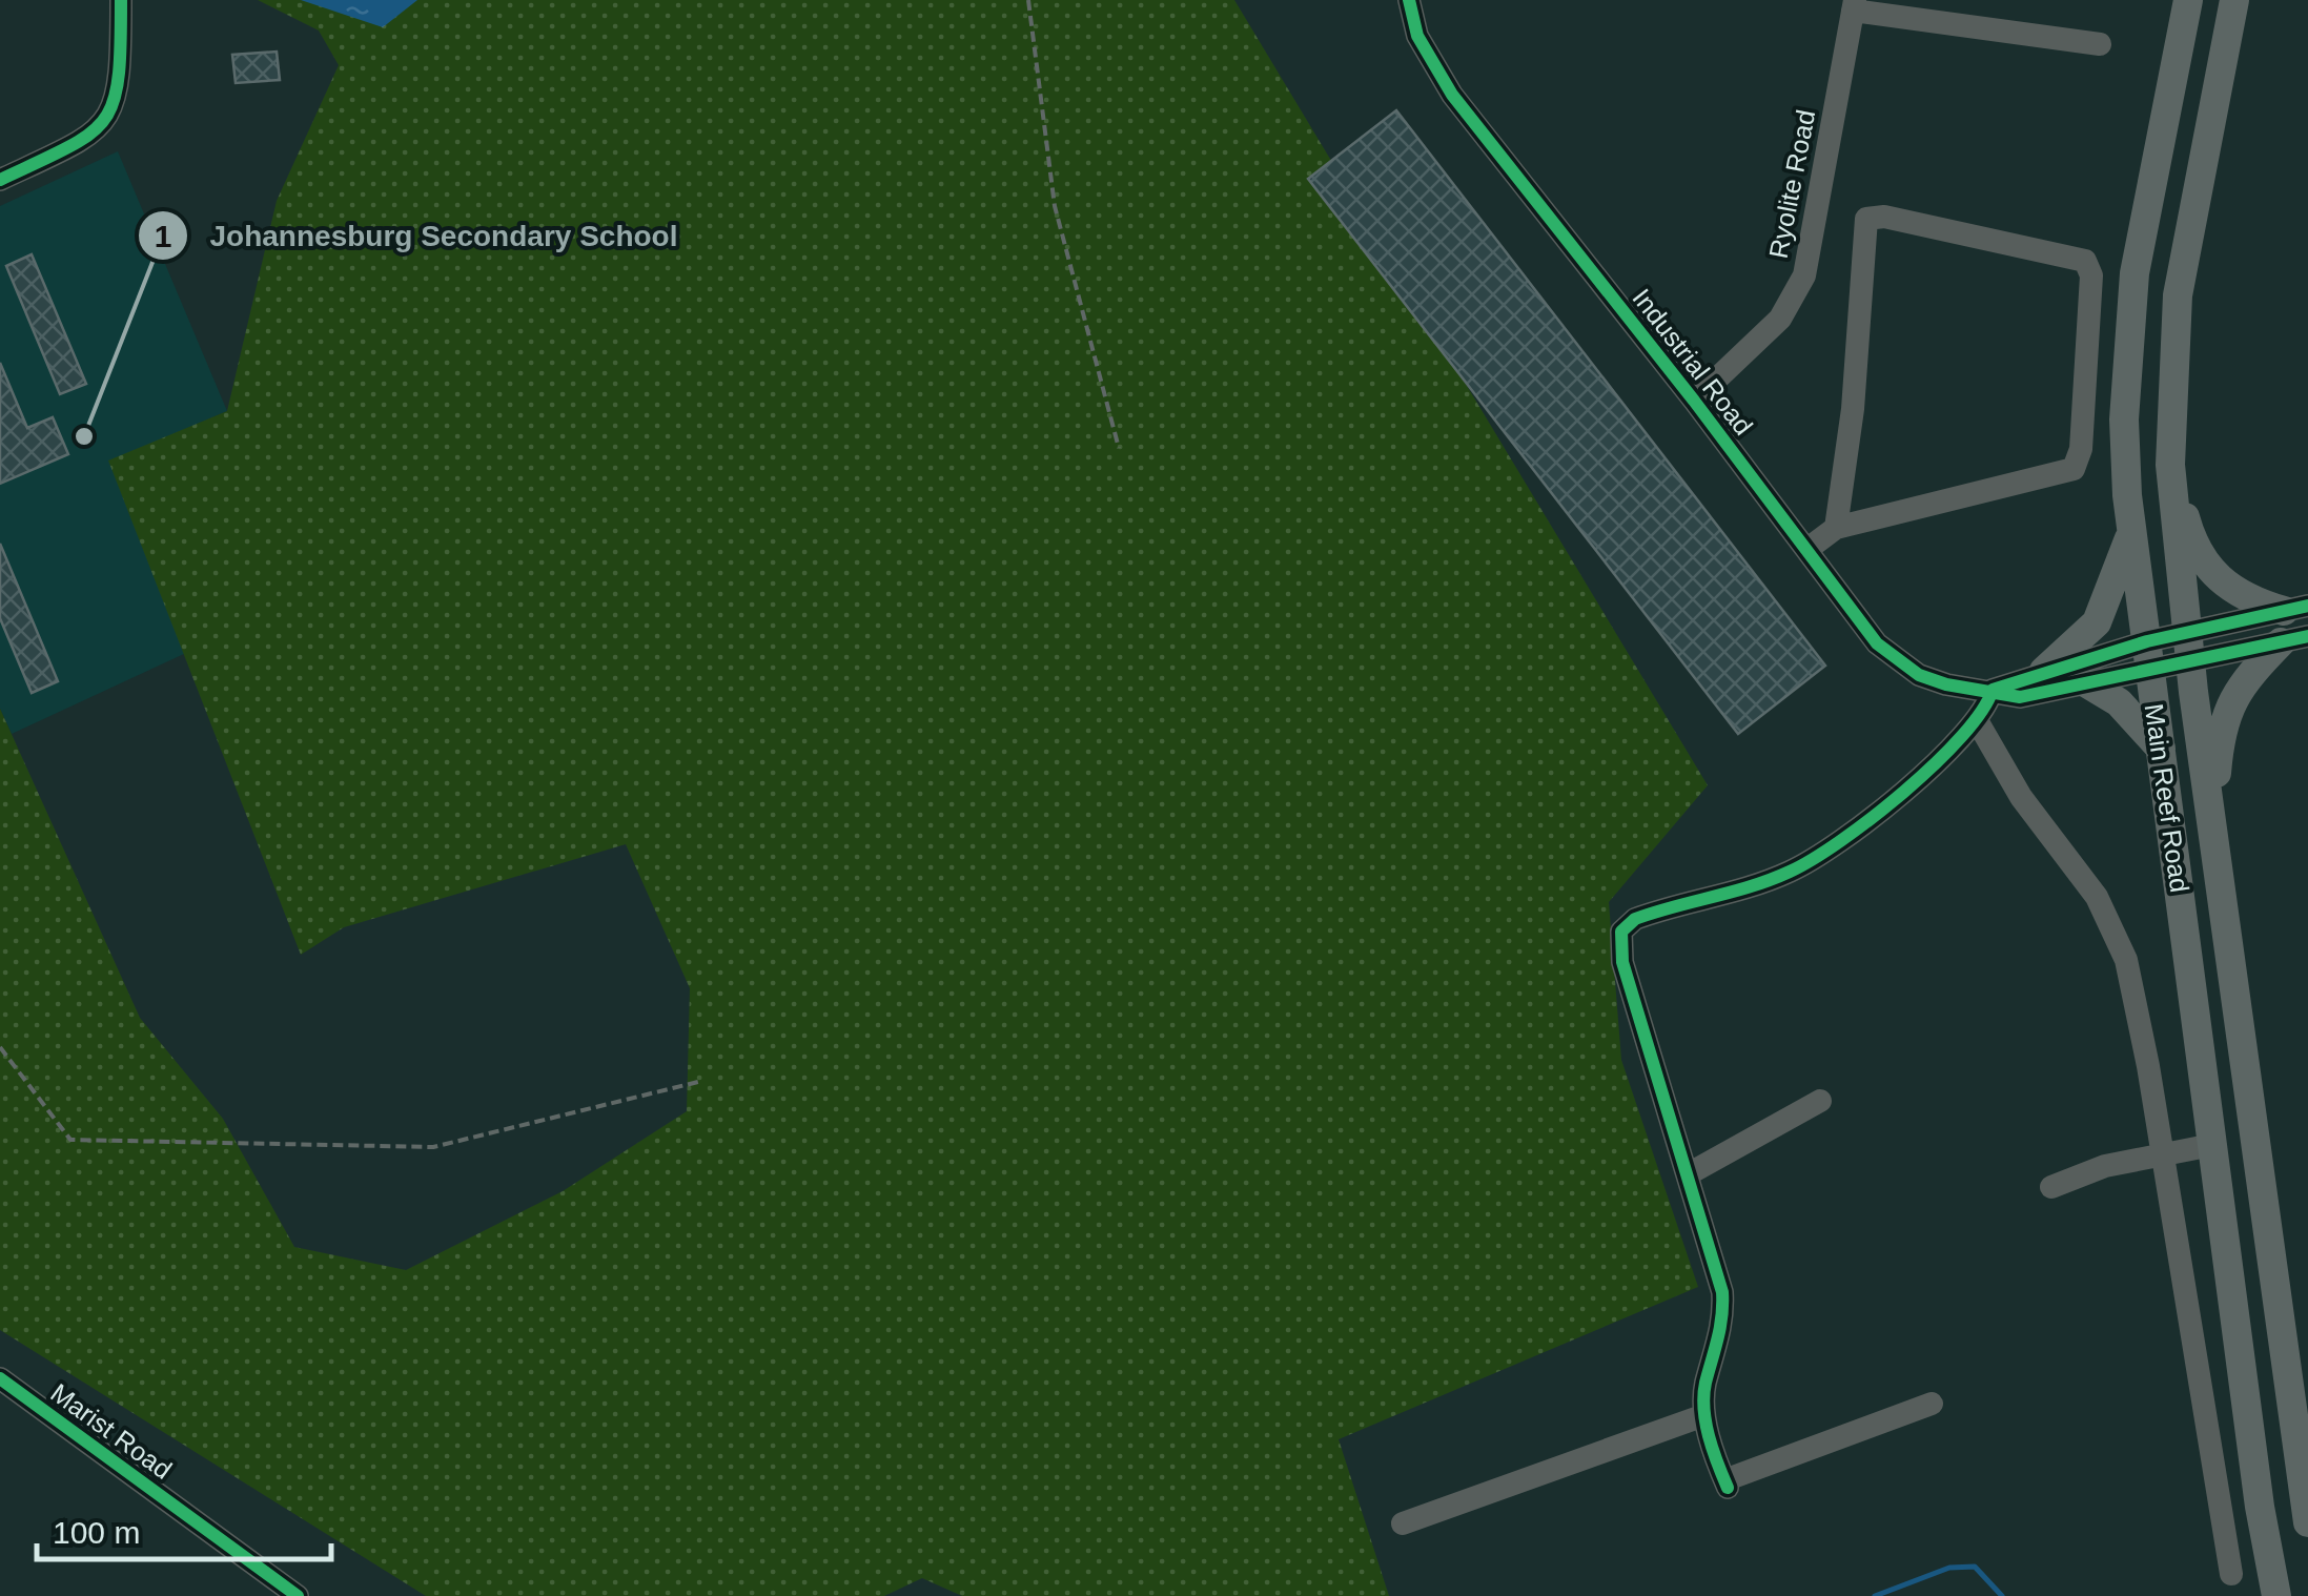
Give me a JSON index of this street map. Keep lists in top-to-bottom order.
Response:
{
  "streets": {
    "main road": ["Main Reef Road"],
    "street": ["Ryolite Road", "Industrial Road", "Marist Road"]
  },
  "crossings": [
    ["Ryolite Road", "Industrial Road"],
    ["Industrial Road", "Main Reef Road"]
  ],
  "places": ["Johannesburg Secondary School"],
  "scale_bar": "100 m"
}
